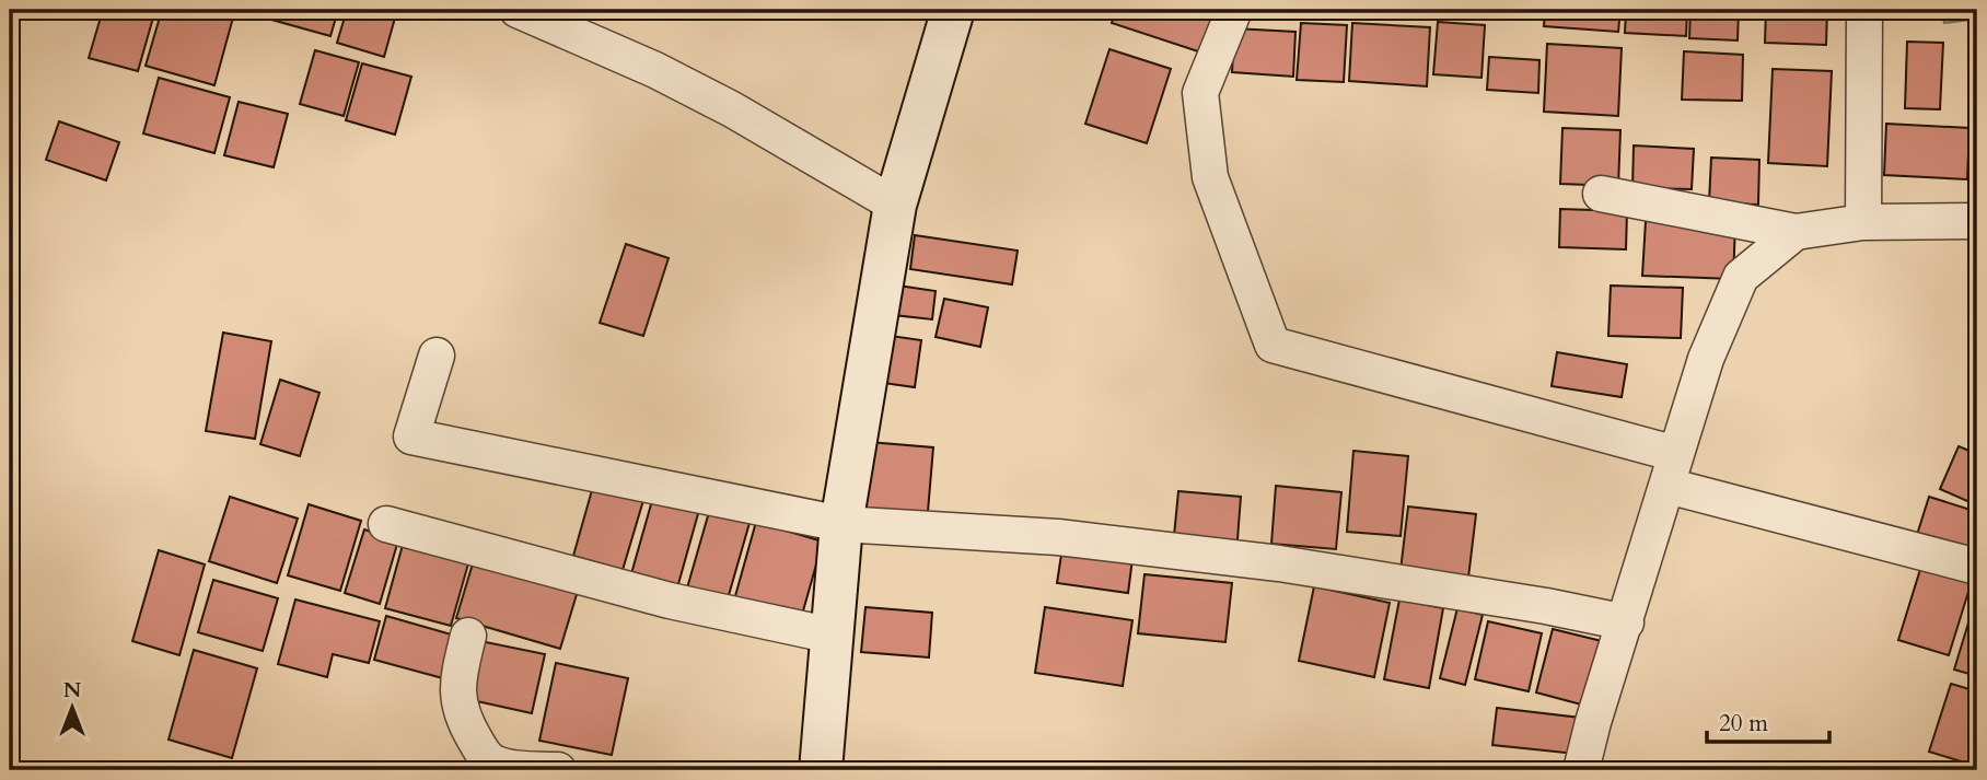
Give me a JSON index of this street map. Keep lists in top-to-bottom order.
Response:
{
  "scale_bar": "20 m",
  "north": "top"
}
